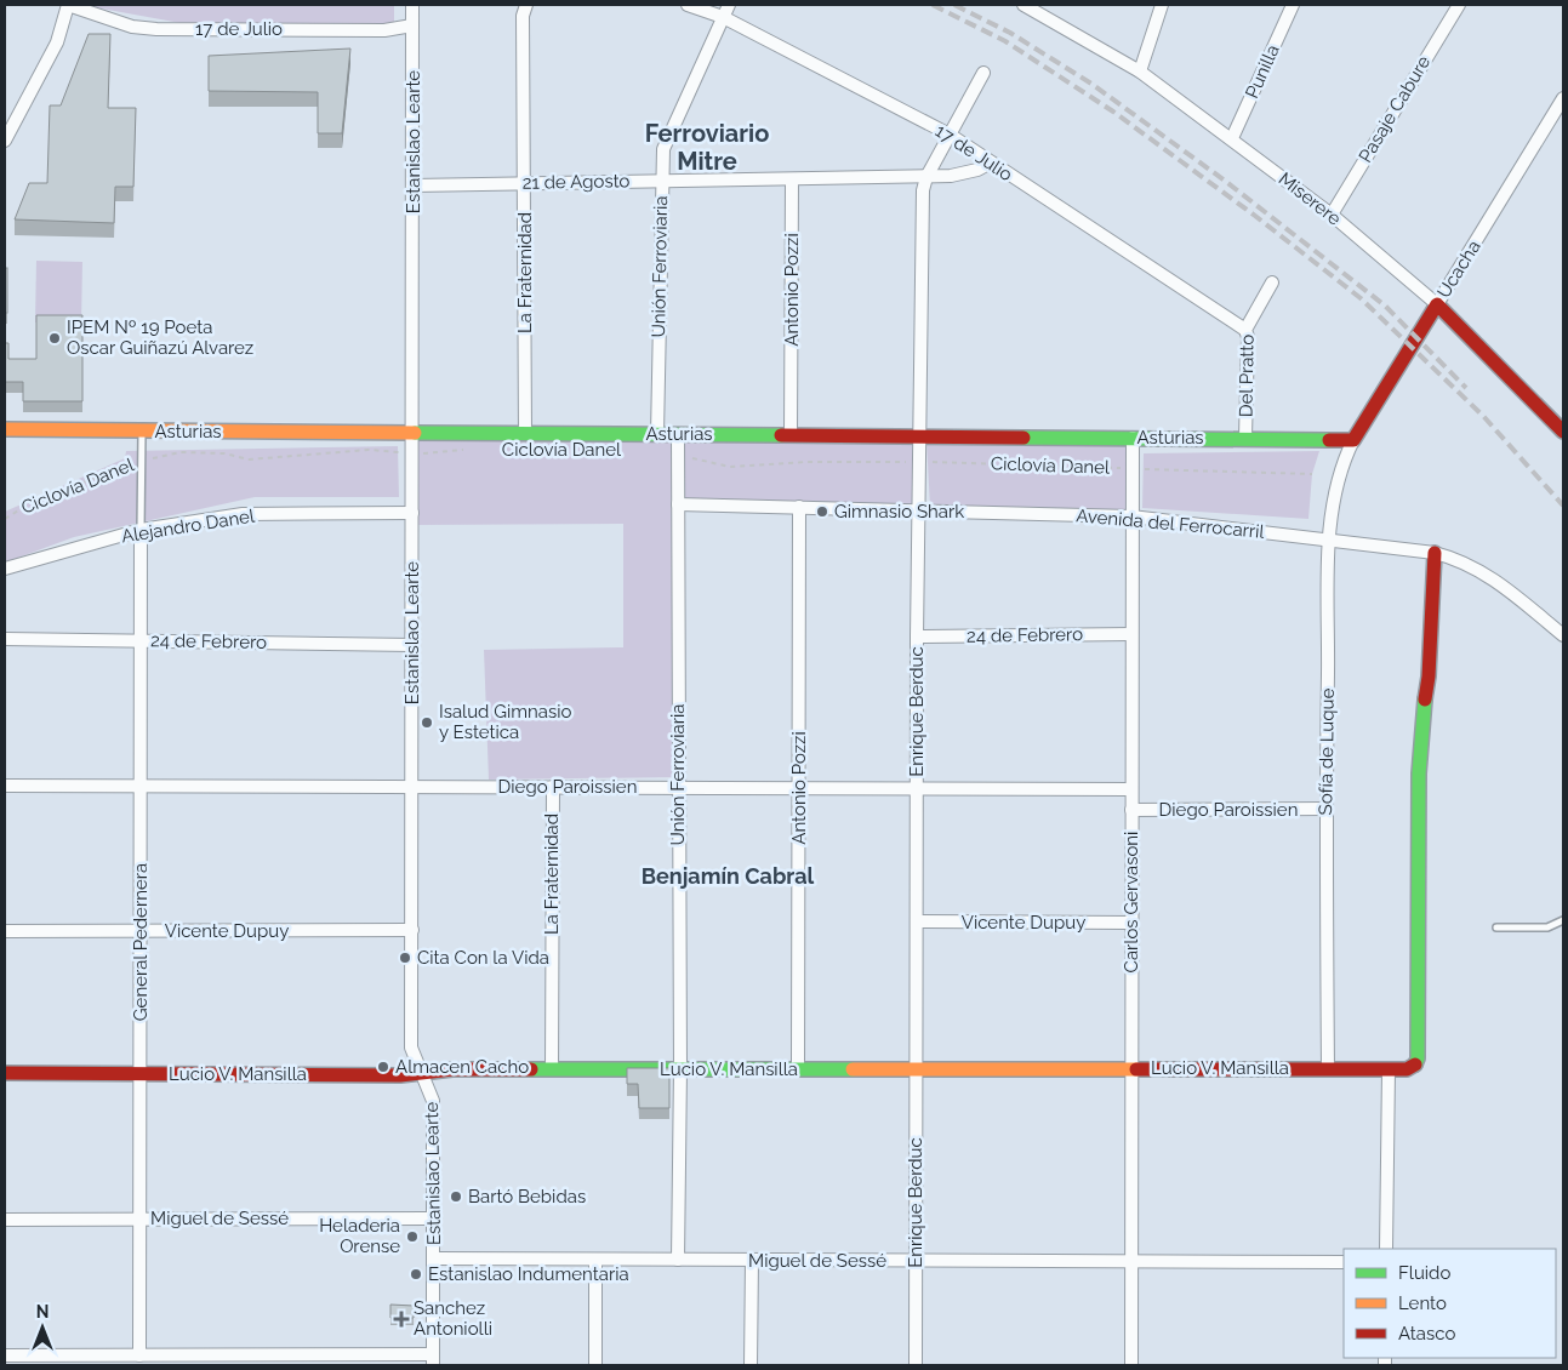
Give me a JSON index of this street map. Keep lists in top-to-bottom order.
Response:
{
  "streets": {
    "street": [
      "17 de Julio",
      "Punilla",
      "Pasaje Cabure",
      "Estanislao Learte",
      "21 de Agosto",
      "Miserere",
      "Unión Ferroviaria",
      "Ucacha",
      "La Fraternidad",
      "Antonio Pozzi",
      "Del Pratto",
      "Asturias",
      "Avenida del Ferrocarril",
      "Alejandro Danel",
      "24 de Febrero",
      "Enrique Berduc",
      "Sofía de Luque",
      "Diego Paroissien",
      "Carlos Gervasoni",
      "Vicente Dupuy",
      "General Pedernera",
      "Lucio V. Mansilla",
      "Miguel de Sessé"
    ],
    "path": ["Ciclovía Danel"]
  },
  "crossings": [
    ["17 de Julio", "Estanislao Learte"],
    ["17 de Julio", "21 de Agosto"],
    ["17 de Julio", "Unión Ferroviaria"],
    ["17 de Julio", "Del Pratto"],
    ["17 de Julio", "Enrique Berduc"],
    ["Punilla", "Miserere"],
    ["Pasaje Cabure", "Miserere"],
    ["Estanislao Learte", "21 de Agosto"],
    ["Estanislao Learte", "Asturias"],
    ["Estanislao Learte", "Ciclovía Danel"],
    ["Estanislao Learte", "Alejandro Danel"],
    ["Estanislao Learte", "24 de Febrero"],
    ["Estanislao Learte", "Diego Paroissien"],
    ["Estanislao Learte", "Vicente Dupuy"],
    ["Estanislao Learte", "Lucio V. Mansilla"],
    ["Estanislao Learte", "Miguel de Sessé"],
    ["21 de Agosto", "Unión Ferroviaria"],
    ["21 de Agosto", "La Fraternidad"],
    ["21 de Agosto", "Antonio Pozzi"],
    ["21 de Agosto", "Enrique Berduc"],
    ["Miserere", "Ucacha"],
    ["Unión Ferroviaria", "Asturias"],
    ["Unión Ferroviaria", "Ciclovía Danel"],
    ["Unión Ferroviaria", "Avenida del Ferrocarril"],
    ["Unión Ferroviaria", "Diego Paroissien"],
    ["Unión Ferroviaria", "Lucio V. Mansilla"],
    ["Unión Ferroviaria", "Miguel de Sessé"],
    ["Ucacha", "Asturias"],
    ["Ucacha", "Sofía de Luque"],
    ["La Fraternidad", "Asturias"],
    ["La Fraternidad", "Diego Paroissien"],
    ["La Fraternidad", "Lucio V. Mansilla"],
    ["Antonio Pozzi", "Asturias"],
    ["Antonio Pozzi", "Avenida del Ferrocarril"],
    ["Antonio Pozzi", "Diego Paroissien"],
    ["Antonio Pozzi", "Lucio V. Mansilla"],
    ["Del Pratto", "Asturias"],
    ["Asturias", "Enrique Berduc"],
    ["Asturias", "Sofía de Luque"],
    ["Asturias", "Carlos Gervasoni"],
    ["Ciclovía Danel", "Enrique Berduc"],
    ["Ciclovía Danel", "Carlos Gervasoni"],
    ["Avenida del Ferrocarril", "Enrique Berduc"],
    ["Avenida del Ferrocarril", "Sofía de Luque"],
    ["Avenida del Ferrocarril", "Carlos Gervasoni"],
    ["Avenida del Ferrocarril", "Lucio V. Mansilla"],
    ["Alejandro Danel", "General Pedernera"],
    ["24 de Febrero", "Enrique Berduc"],
    ["24 de Febrero", "Carlos Gervasoni"],
    ["24 de Febrero", "General Pedernera"],
    ["Enrique Berduc", "Diego Paroissien"],
    ["Enrique Berduc", "Vicente Dupuy"],
    ["Enrique Berduc", "Lucio V. Mansilla"],
    ["Enrique Berduc", "Miguel de Sessé"],
    ["Sofía de Luque", "Diego Paroissien"],
    ["Sofía de Luque", "Lucio V. Mansilla"],
    ["Diego Paroissien", "Carlos Gervasoni"],
    ["Diego Paroissien", "General Pedernera"],
    ["Carlos Gervasoni", "Vicente Dupuy"],
    ["Carlos Gervasoni", "Lucio V. Mansilla"],
    ["Carlos Gervasoni", "Miguel de Sessé"],
    ["Vicente Dupuy", "General Pedernera"],
    ["General Pedernera", "Lucio V. Mansilla"],
    ["General Pedernera", "Miguel de Sessé"]
  ],
  "districts": ["Ferroviario Mitre", "Benjamín Cabral"],
  "places": {
    "other": [
      "IPEM Nº 19 Poeta Oscar Guiñazú Alvarez",
      "Gimnasio Shark",
      "Isalud Gimnasio y Estetica",
      "Cita Con la Vida",
      "Almacen Cacho",
      "Bartó Bebidas",
      "Heladeria Orense",
      "Estanislao Indumentaria"
    ],
    "health": ["Sanchez Antoniolli"]
  },
  "legend": ["Fluido", "Lento", "Atasco"],
  "north": "top"
}
